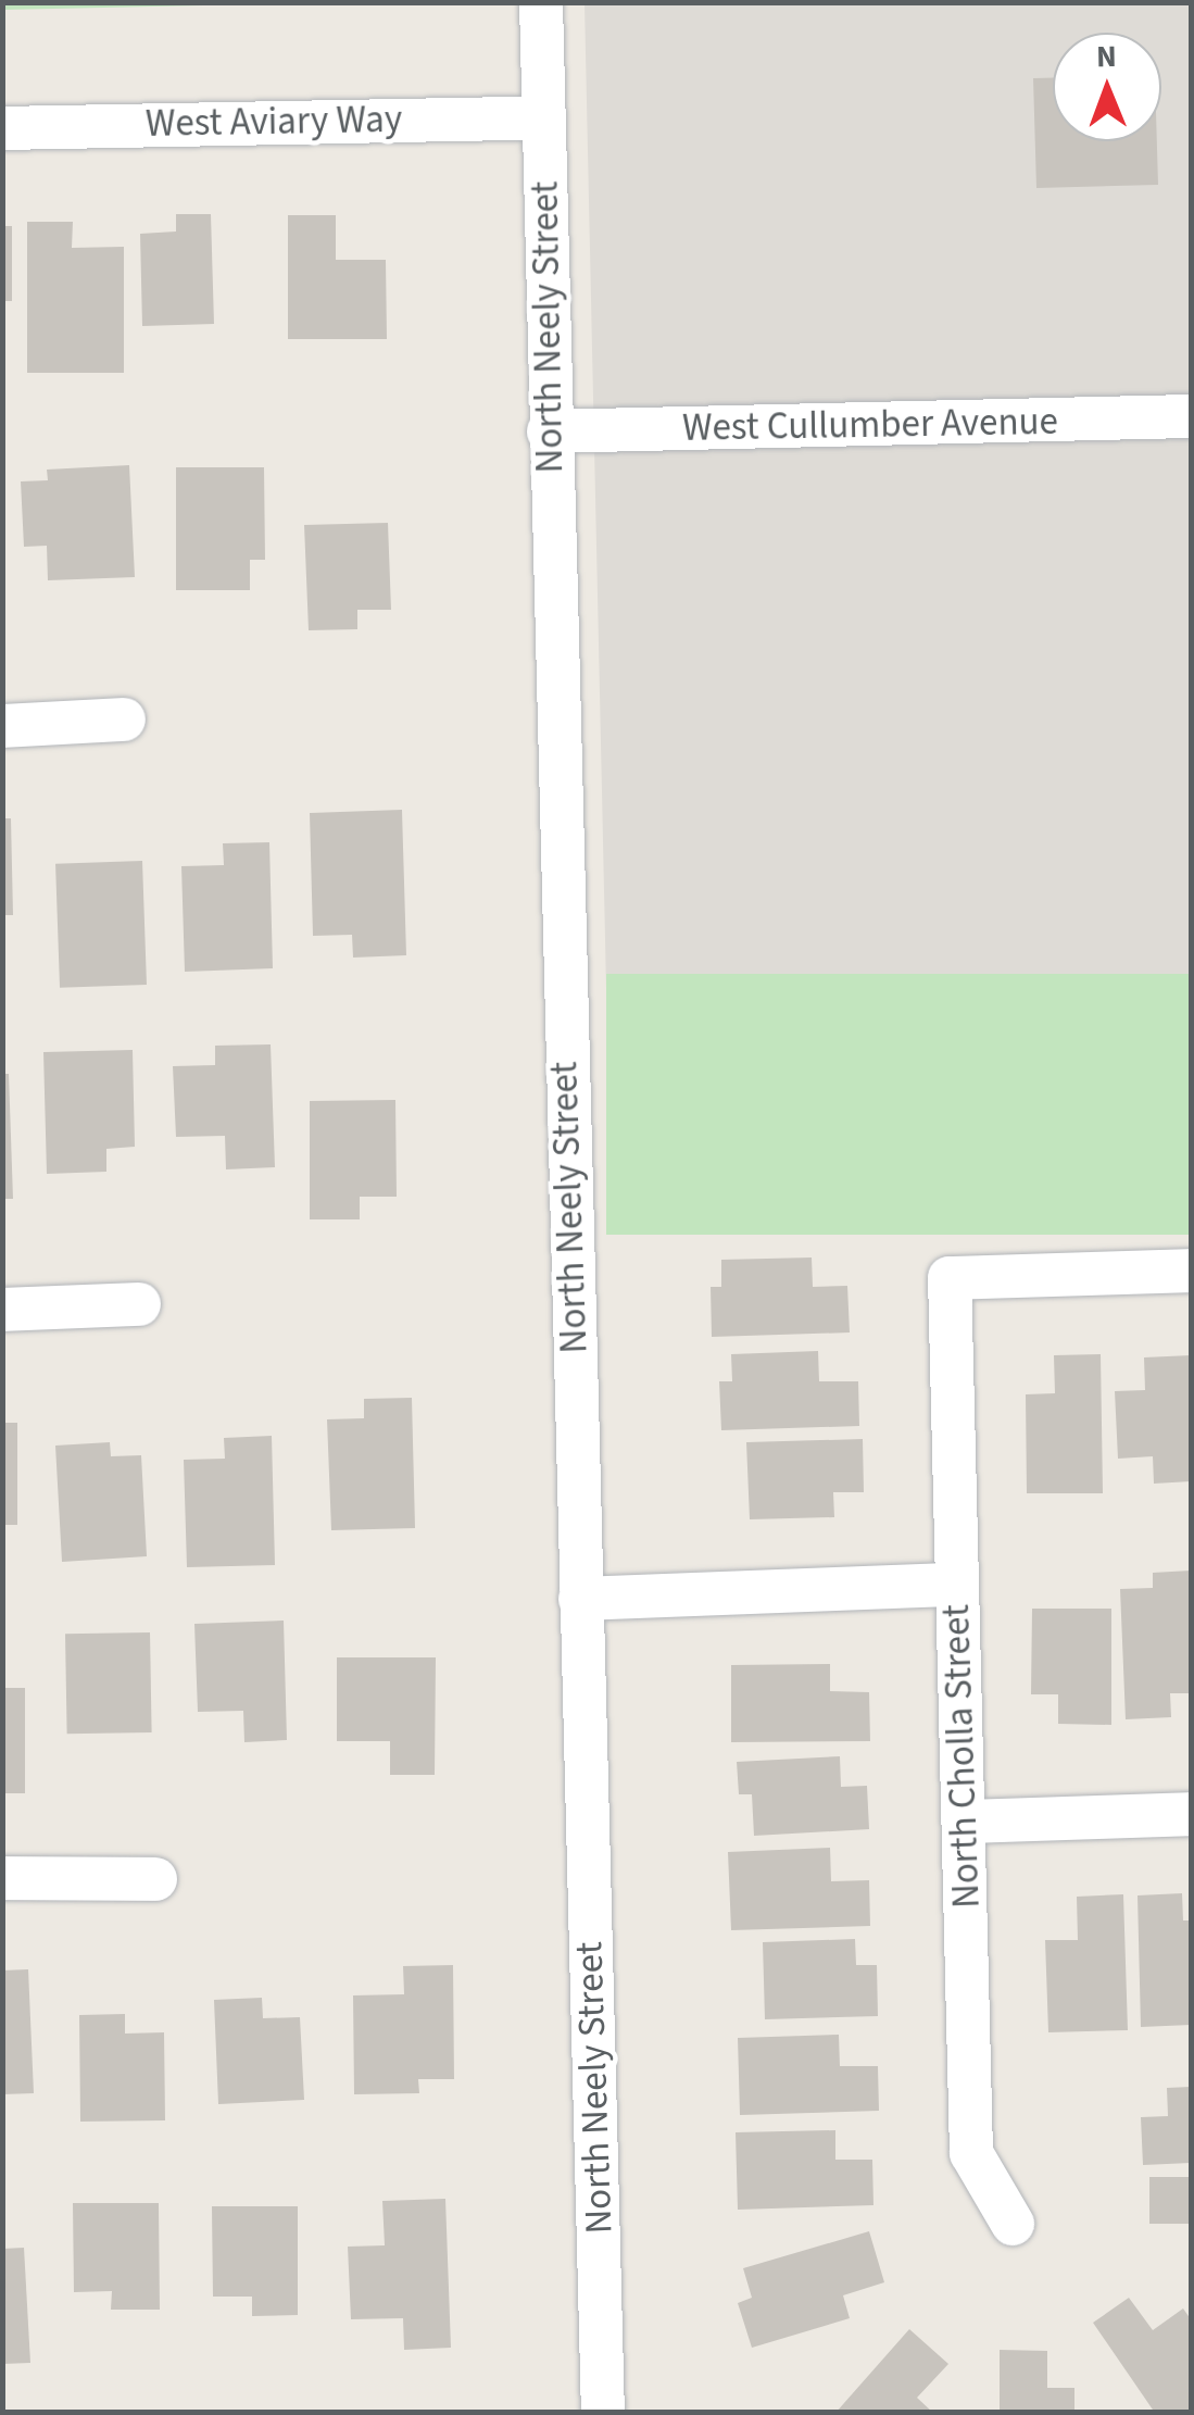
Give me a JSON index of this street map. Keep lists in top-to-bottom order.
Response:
{
  "streets": {
    "street": [
      "West Aviary Way",
      "North Neely Street",
      "West Cullumber Avenue",
      "North Cholla Street"
    ]
  },
  "crossings": [
    ["West Aviary Way", "North Neely Street"],
    ["North Neely Street", "West Cullumber Avenue"]
  ],
  "north": "top"
}
